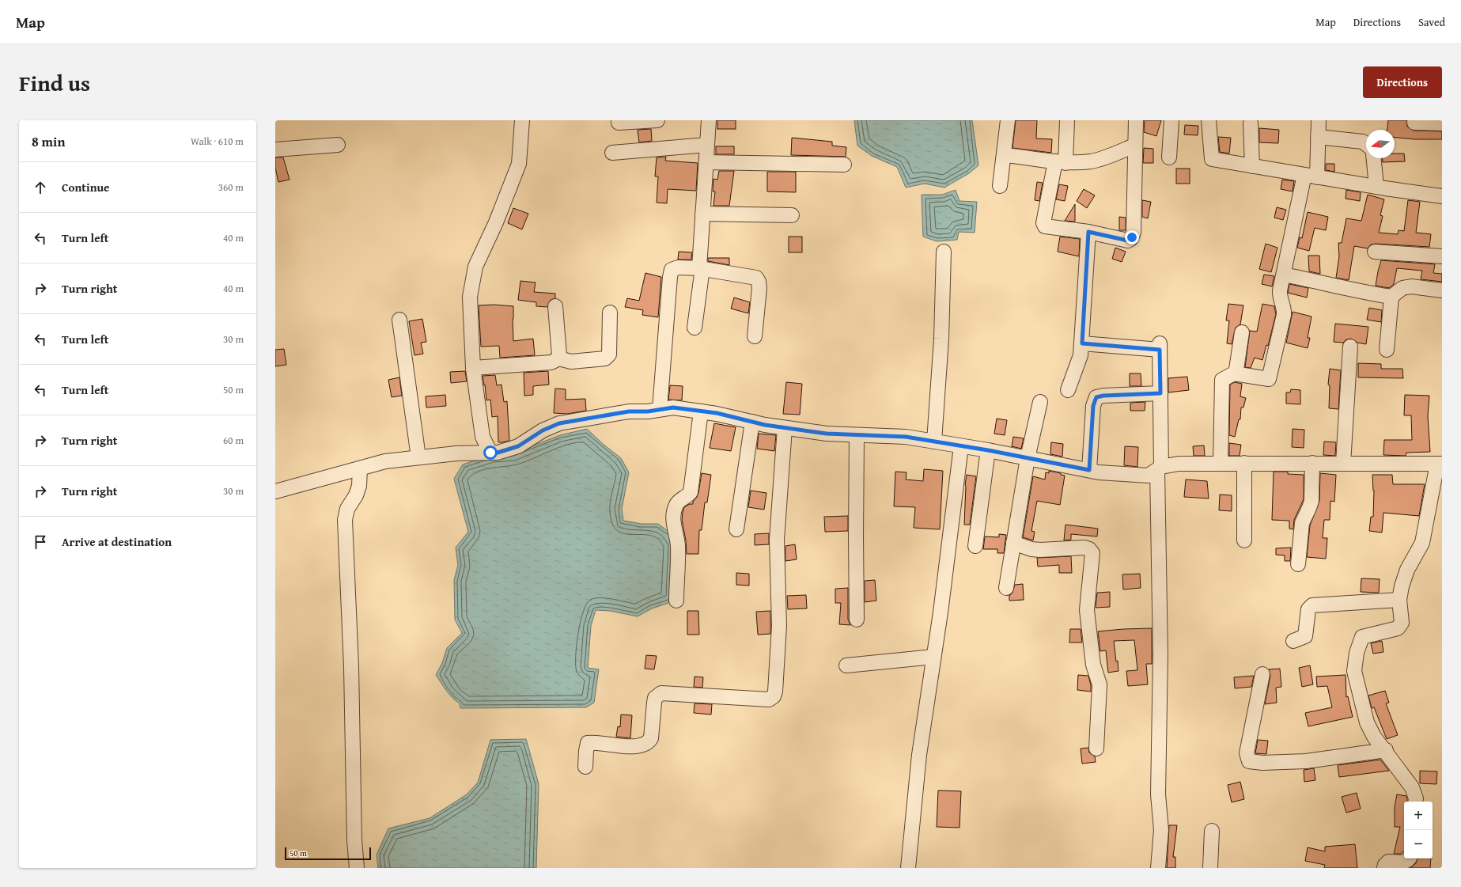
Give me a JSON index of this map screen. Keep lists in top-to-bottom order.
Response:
{
  "scale_bar": "50 m",
  "north": "left",
  "page": {
    "header": "Map",
    "nav": ["Map", "Directions", "Saved"],
    "title": "Find us",
    "buttons": "Directions",
    "heading": ["8 min", "Walk · 610 m"],
    "list": [
      ["Continue", "360 m"],
      ["Turn left", "40 m"],
      ["Turn right", "40 m"],
      ["Turn left", "30 m"],
      ["Turn left", "50 m"],
      ["Turn right", "60 m"],
      ["Turn right", "30 m"],
      "Arrive at destination"
    ],
    "map_buttons": ["+", "−"],
    "scale": "50 m"
  }
}
